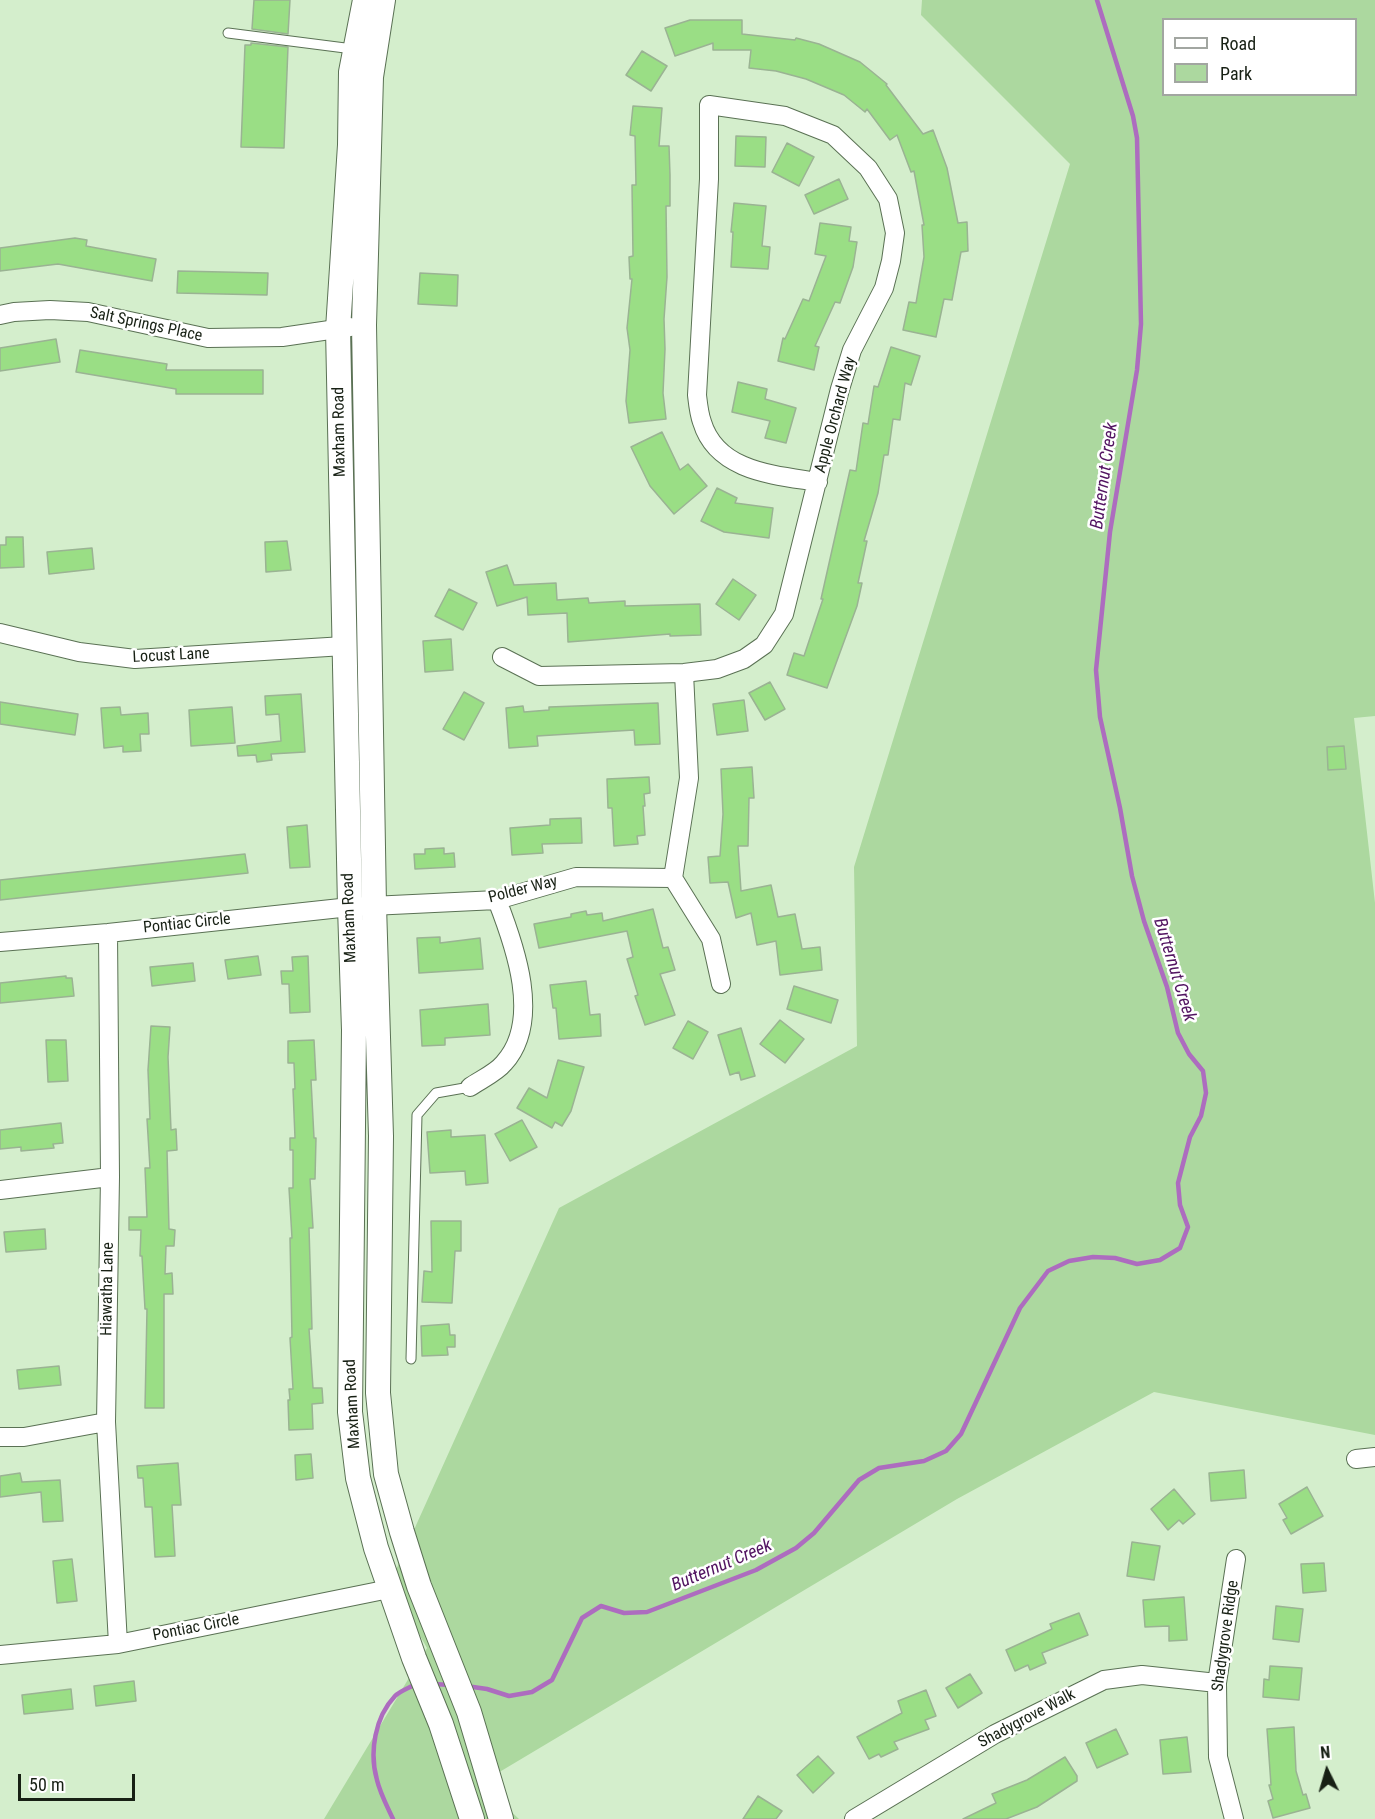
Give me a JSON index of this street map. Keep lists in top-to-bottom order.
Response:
{
  "streets": {
    "main road": ["Maxham Road"],
    "street": [
      "Salt Springs Place",
      "Apple Orchard Way",
      "Locust Lane",
      "Polder Way",
      "Pontiac Circle",
      "Hiawatha Lane",
      "Shadygrove Ridge",
      "Shadygrove Walk"
    ]
  },
  "crossings": [
    ["Salt Springs Place", "Maxham Road"],
    ["Maxham Road", "Locust Lane"],
    ["Maxham Road", "Polder Way"],
    ["Maxham Road", "Pontiac Circle"],
    ["Polder Way", "Pontiac Circle"],
    ["Pontiac Circle", "Hiawatha Lane"],
    ["Shadygrove Ridge", "Shadygrove Walk"]
  ],
  "water": ["Butternut Creek"],
  "legend": ["Road", "Park"],
  "scale_bar": "50 m",
  "north": "top"
}
